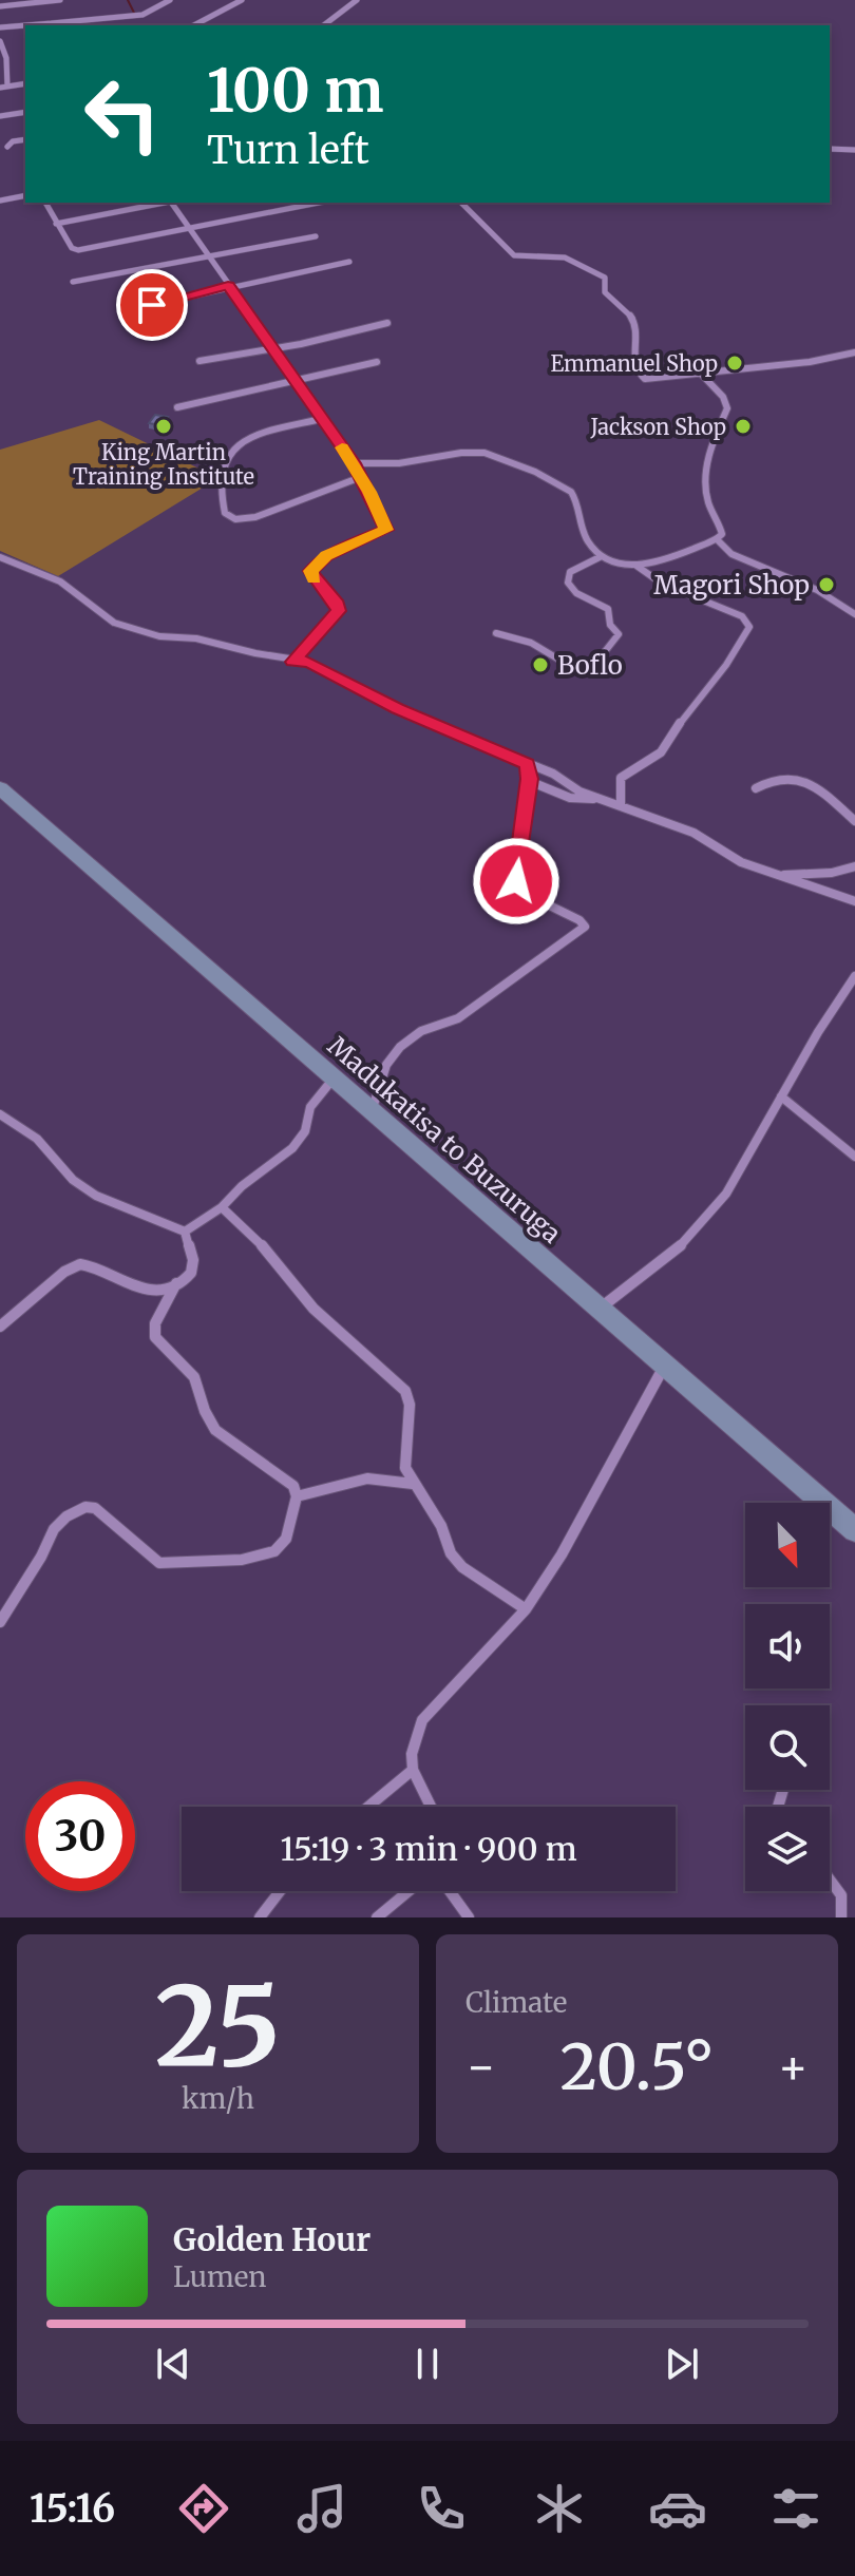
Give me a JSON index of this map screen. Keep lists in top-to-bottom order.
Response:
{
  "streets": {
    "main road": ["Madukatisa to Buzuruga"]
  },
  "places": [
    "Emmanuel Shop",
    "King Martin Training Institute",
    "Jackson Shop",
    "Magori Shop",
    "Boflo"
  ],
  "north": "bottom right",
  "page": {
    "turn": ["100 m", "Turn left"],
    "limit": "30",
    "trip": "15:19 · 3 min · 900 m",
    "tile": [
      ["25", "km/h"],
      "Climate"
    ],
    "heat": ["−", "20.5°", "+"],
    "song": ["Golden Hour", "Lumen"],
    "tabs": "15:16"
  }
}
